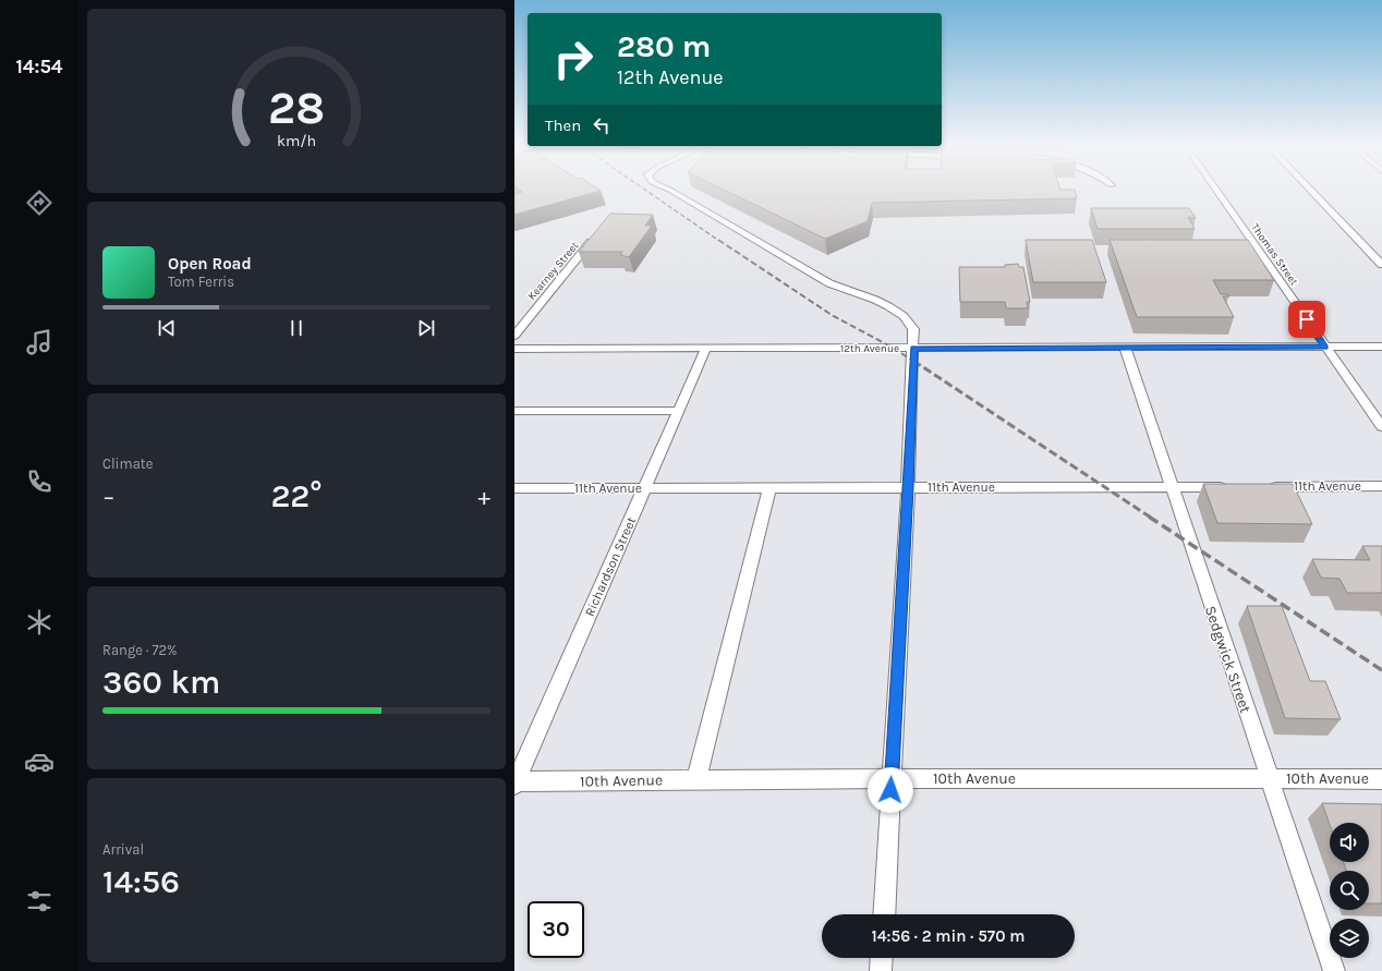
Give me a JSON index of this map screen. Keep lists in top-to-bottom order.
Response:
{
  "streets": {
    "street": [
      "Thomas Street",
      "Kearney Street",
      "12th Avenue",
      "11th Avenue",
      "Richardson Street",
      "Sedgwick Street",
      "10th Avenue"
    ]
  },
  "crossings": [
    ["Thomas Street", "12th Avenue"],
    ["12th Avenue", "Richardson Street"],
    ["12th Avenue", "Sedgwick Street"],
    ["11th Avenue", "Richardson Street"],
    ["11th Avenue", "Sedgwick Street"],
    ["Richardson Street", "10th Avenue"],
    ["Sedgwick Street", "10th Avenue"]
  ],
  "page": {
    "tabs": "14:54",
    "turn": ["280 m", "12th Avenue"],
    "then": "Then",
    "song": ["Open Road", "Tom Ferris"],
    "tile": [
      "Climate",
      ["Range · 72%", "360 km"],
      ["Arrival", "14:56"]
    ],
    "heat": ["−", "22°", "+"],
    "limit": "30",
    "trip": "14:56 · 2 min · 570 m",
    "gauge": ["28", "km/h"]
  }
}
